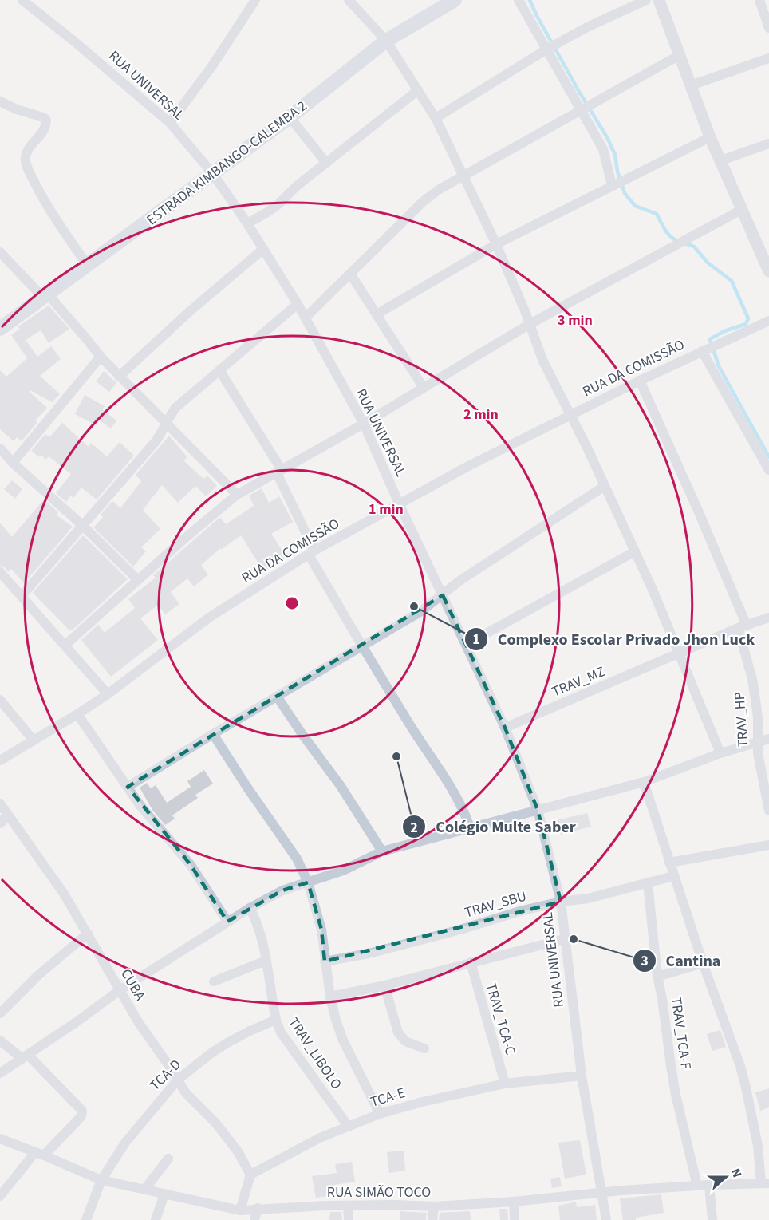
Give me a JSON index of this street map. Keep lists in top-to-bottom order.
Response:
{
  "streets": {
    "main road": ["ESTRADA KIMBANGO-CALEMBA 2"],
    "street": [
      "RUA UNIVERSAL",
      "RUA DA COMISSÃO",
      "TRAV_MZ",
      "TRAV_HP",
      "TRAV_SBU",
      "CUBA",
      "TRAV_TCA-C",
      "TRAV_TCA-F",
      "TRAV_LIBOLO",
      "TCA-D",
      "TCA-E",
      "RUA SIMÃO TOCO"
    ]
  },
  "crossings": [
    ["RUA UNIVERSAL", "ESTRADA KIMBANGO-CALEMBA 2"],
    ["RUA UNIVERSAL", "RUA DA COMISSÃO"],
    ["RUA UNIVERSAL", "TRAV_MZ"],
    ["RUA UNIVERSAL", "TRAV_SBU"],
    ["RUA UNIVERSAL", "TCA-E"],
    ["RUA UNIVERSAL", "RUA SIMÃO TOCO"],
    ["RUA DA COMISSÃO", "TRAV_HP"],
    ["TRAV_MZ", "TRAV_HP"],
    ["TRAV_SBU", "TRAV_TCA-F"],
    ["CUBA", "TCA-D"],
    ["CUBA", "TCA-E"],
    ["TRAV_TCA-C", "TCA-E"],
    ["TRAV_TCA-F", "RUA SIMÃO TOCO"],
    ["TRAV_LIBOLO", "TCA-D"],
    ["TRAV_LIBOLO", "TCA-E"],
    ["TCA-D", "RUA SIMÃO TOCO"]
  ],
  "places": ["Complexo Escolar Privado Jhon Luck", "Colégio Multe Saber", "Cantina"],
  "north": "right",
  "rings": ["3 min", "2 min", "1 min"]
}
